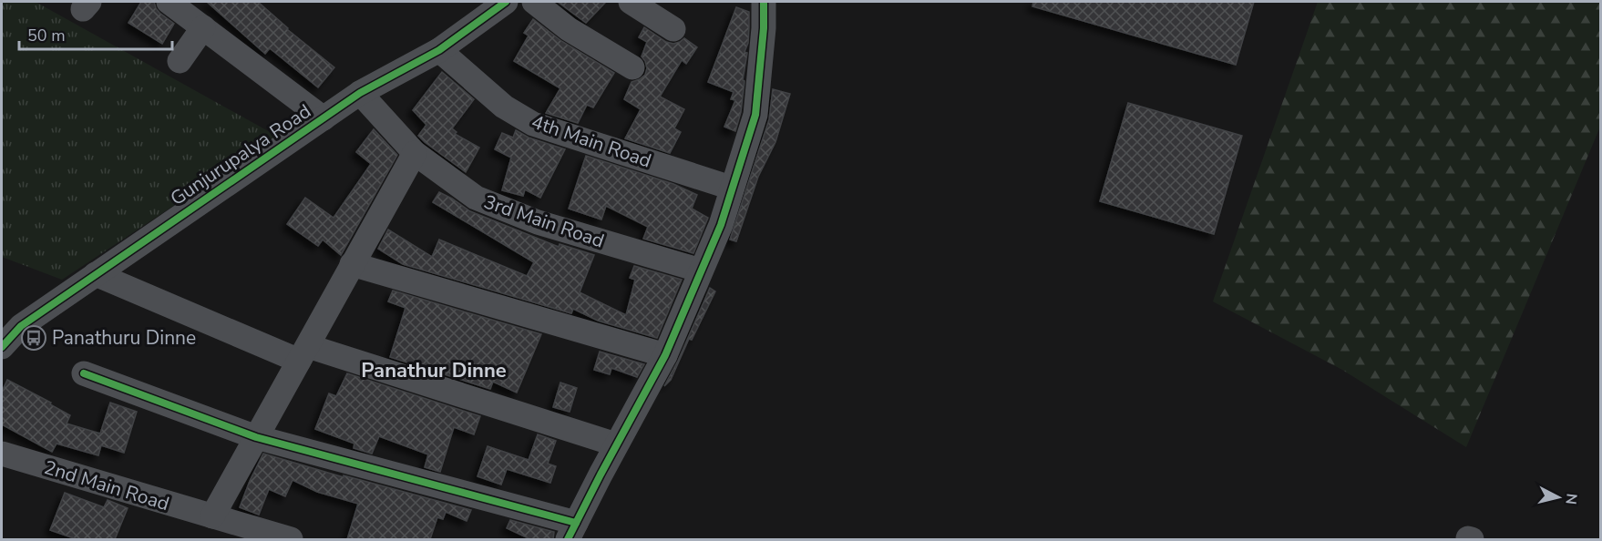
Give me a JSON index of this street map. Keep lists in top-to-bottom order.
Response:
{
  "streets": {
    "street": [
      "4th Main Road",
      "Gunjurupalya Road",
      "3rd Main Road",
      "2nd Main Road"
    ]
  },
  "crossings": [
    ["4th Main Road", "Gunjurupalya Road"],
    ["Gunjurupalya Road", "3rd Main Road"]
  ],
  "districts": ["Panathur Dinne"],
  "places": {
    "bus stop": ["Panathuru Dinne"]
  },
  "scale_bar": "50 m",
  "north": "right"
}
